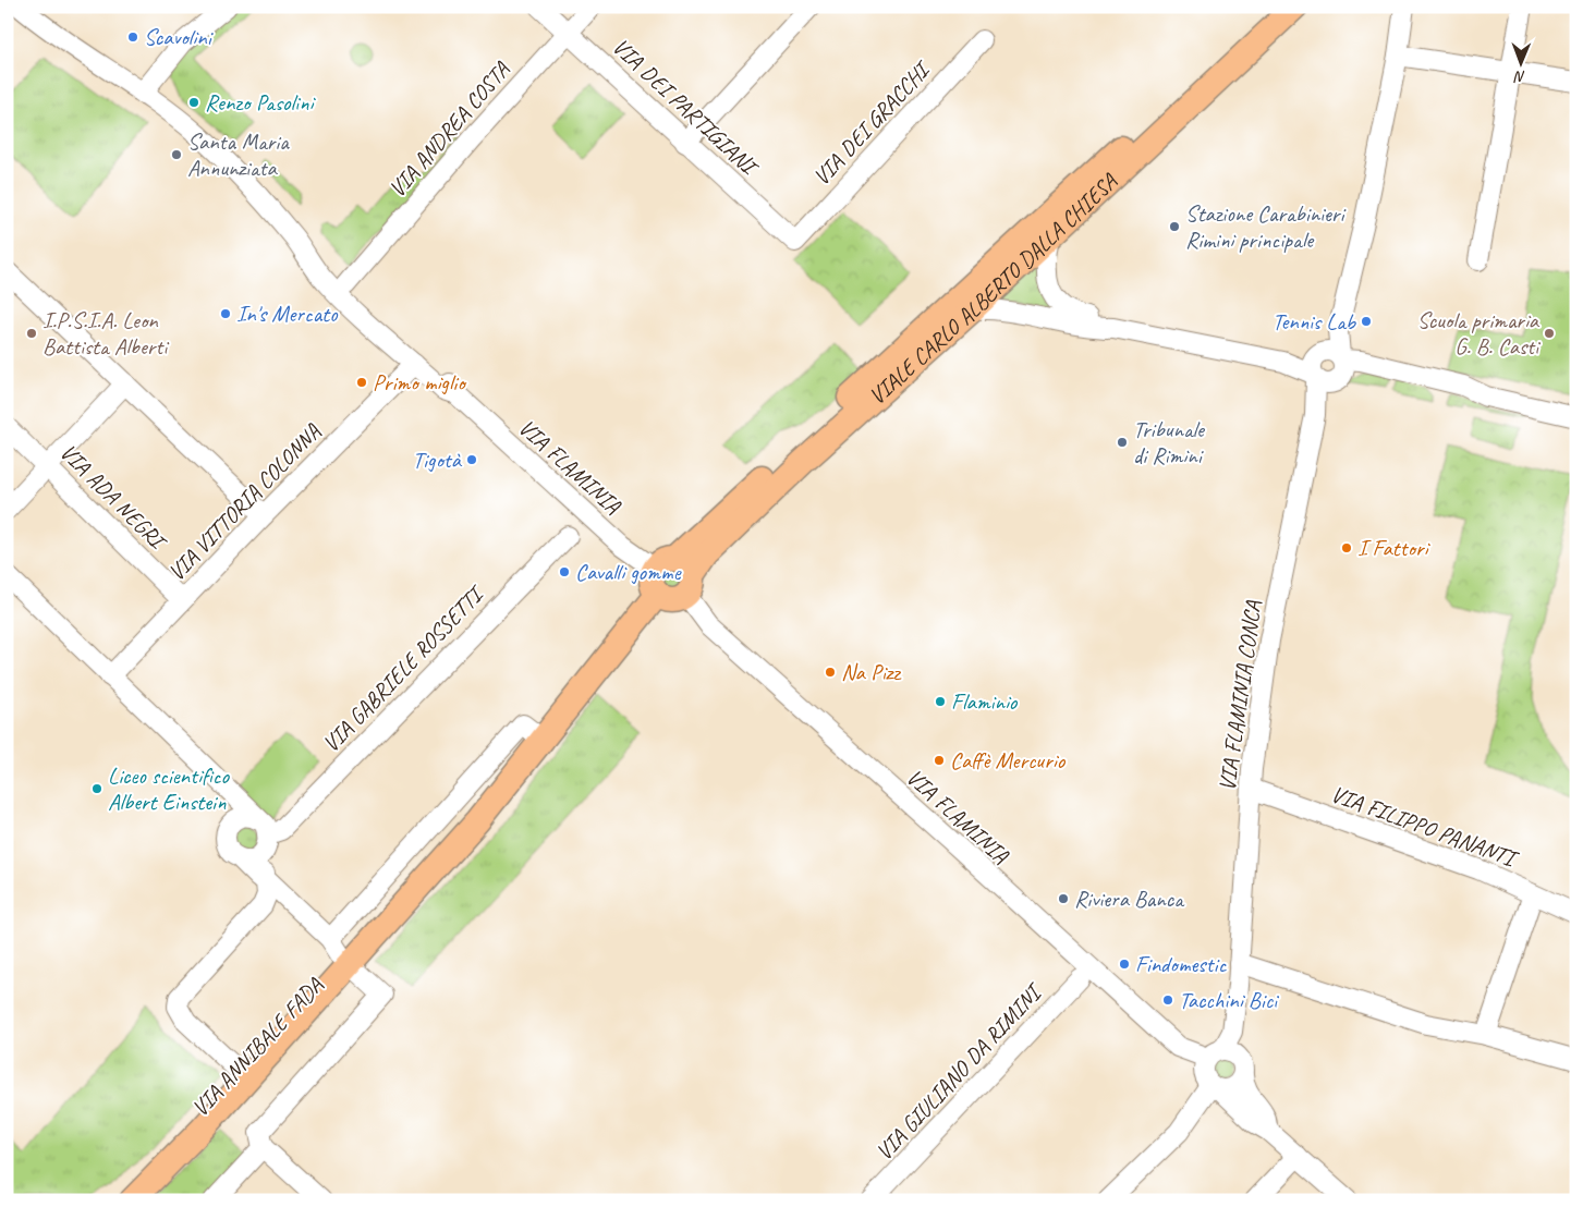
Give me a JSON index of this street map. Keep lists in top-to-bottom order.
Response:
{
  "streets": {
    "main road": ["VIALE CARLO ALBERTO DALLA CHIESA", "VIA ANNIBALE FADA"],
    "street": [
      "VIA DEI PARTIGIANI",
      "VIA DEI GRACCHI",
      "VIA ANDREA COSTA",
      "VIA FLAMINIA",
      "VIA ADA NEGRI",
      "VIA VITTORIA COLONNA",
      "VIA GABRIELE ROSSETTI",
      "VIA FLAMINIA CONCA",
      "VIA FILIPPO PANANTI",
      "VIA GIULIANO DA RIMINI"
    ]
  },
  "crossings": [
    ["VIA DEI PARTIGIANI", "VIA DEI GRACCHI"],
    ["VIA DEI PARTIGIANI", "VIA ANDREA COSTA"],
    ["VIA ANDREA COSTA", "VIA FLAMINIA"],
    ["VIALE CARLO ALBERTO DALLA CHIESA", "VIA FLAMINIA"],
    ["VIALE CARLO ALBERTO DALLA CHIESA", "VIA ANNIBALE FADA"],
    ["VIA FLAMINIA", "VIA VITTORIA COLONNA"],
    ["VIA FLAMINIA", "VIA FLAMINIA CONCA"],
    ["VIA FLAMINIA", "VIA ANNIBALE FADA"],
    ["VIA ADA NEGRI", "VIA VITTORIA COLONNA"],
    ["VIA FLAMINIA CONCA", "VIA FILIPPO PANANTI"]
  ],
  "places": [
    "Scavolini",
    "Renzo Pasolini",
    "Santa Maria Annunziata",
    "Stazione Carabinieri Rimini principale",
    "In's Mercato",
    "Tennis Lab",
    "I.P.S.I.A. Leon Battista Alberti",
    "Scuola primaria G. B. Casti",
    "Primo miglio",
    "Tribunale di Rimini",
    "Tigotà",
    "I Fattori",
    "Cavalli gomme",
    "Na Pizz",
    "Flaminio",
    "Caffè Mercurio",
    "Liceo scientifico Albert Einstein",
    "Riviera Banca",
    "Findomestic",
    "Tacchini Bici"
  ],
  "north": "bottom"
}
